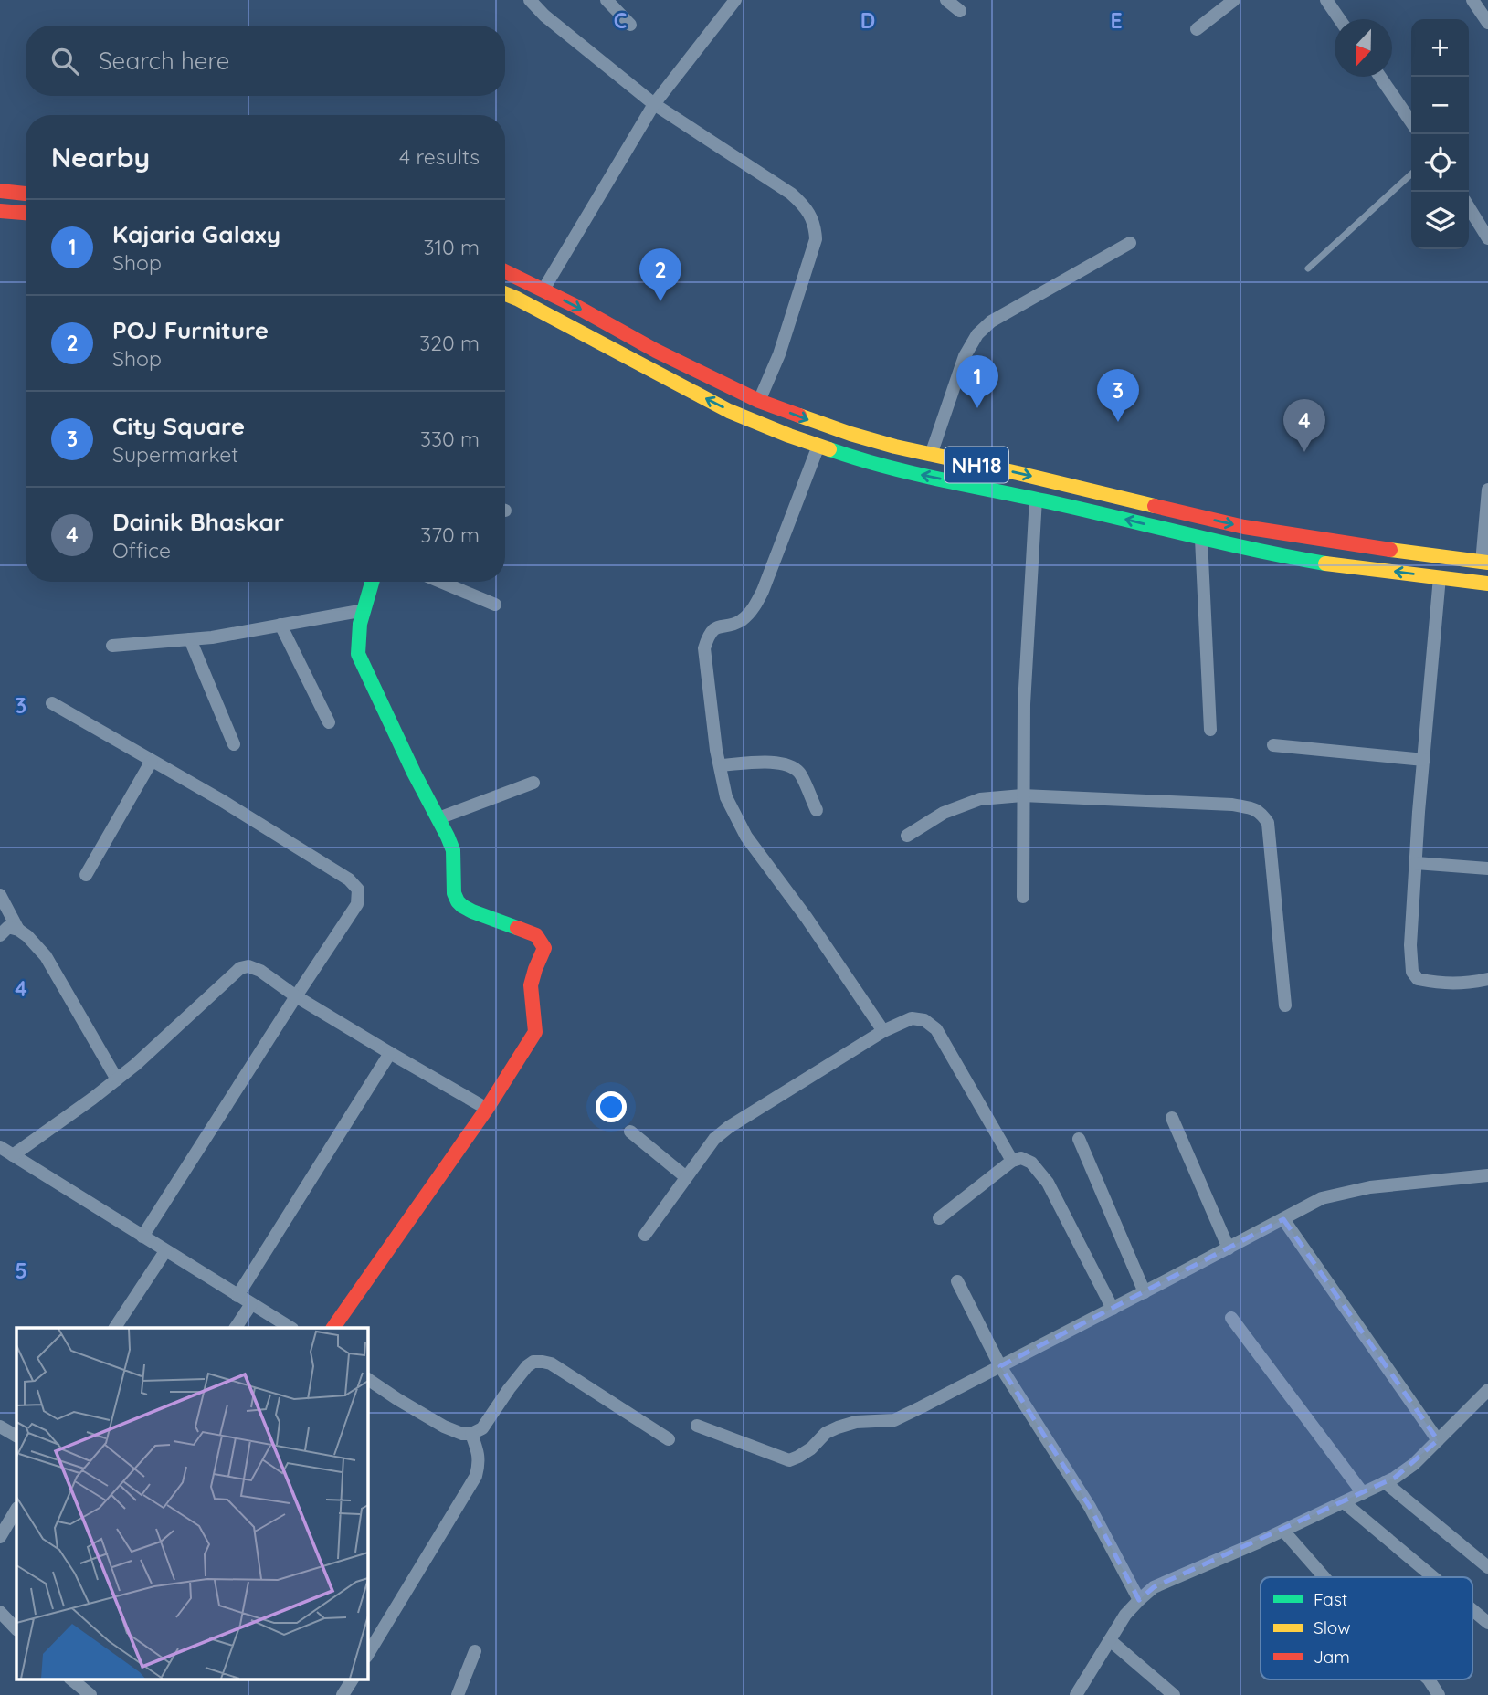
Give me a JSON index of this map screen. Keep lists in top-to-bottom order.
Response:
{
  "streets": {
    "main road": ["NH18"]
  },
  "legend": ["Fast", "Slow", "Jam"],
  "north": "bottom",
  "page": {
    "map_buttons": ["+", "−"],
    "search": "Search here",
    "heading": ["Nearby", "4 results"],
    "list": [
      {
        "mark": "1",
        "name": "Kajaria Galaxy",
        "note": "Shop",
        "value": "310 m"
      },
      {
        "mark": "2",
        "name": "POJ Furniture",
        "note": "Shop",
        "value": "320 m"
      },
      {
        "mark": "3",
        "name": "City Square",
        "note": "Supermarket",
        "value": "330 m"
      },
      {
        "mark": "4",
        "name": "Dainik Bhaskar",
        "note": "Office",
        "value": "370 m"
      }
    ],
    "pins": [
      "2",
      "1",
      "3",
      "4"
    ]
  },
  "grid": {
    "columns": ["C", "D", "E"],
    "rows": ["3", "4", "5"]
  }
}
